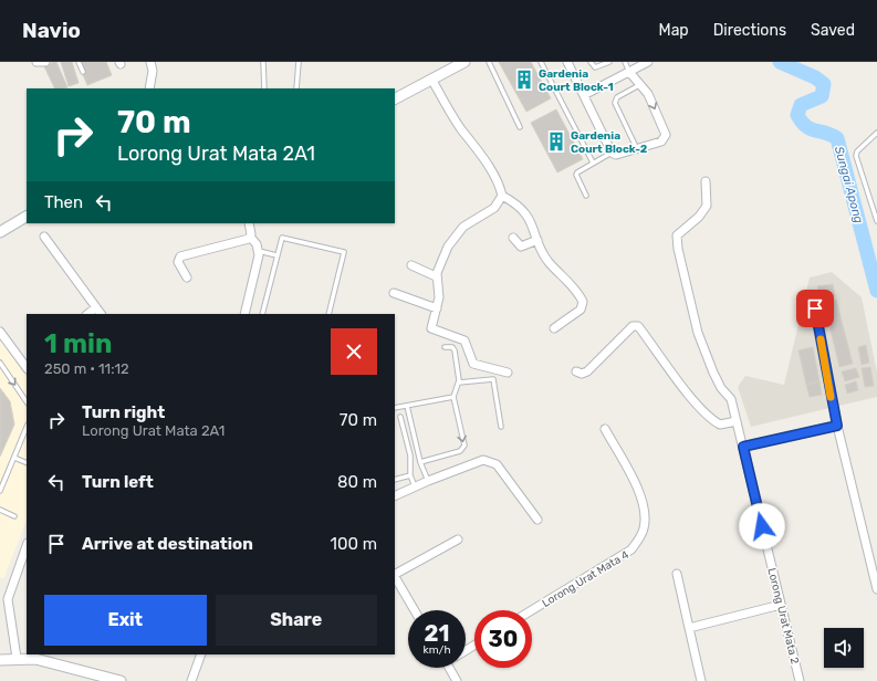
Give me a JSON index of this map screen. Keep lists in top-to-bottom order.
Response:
{
  "streets": {
    "street": ["Lorong Urat Mata 4", "Lorong Urat Mata 2"]
  },
  "water": ["Sungai Apong"],
  "places": {
    "building": ["Gardenia Court Block-1", "Gardenia Court Block-2"]
  },
  "page": {
    "header": "Navio",
    "nav": ["Map", "Directions", "Saved"],
    "turn": ["70 m", "Lorong Urat Mata 2A1"],
    "then": "Then",
    "heading": ["1 min", "250 m · 11:12"],
    "list": [
      {
        "name": "Turn right",
        "note": "Lorong Urat Mata 2A1",
        "value": "70 m"
      },
      {
        "name": "Turn left",
        "value": "80 m"
      },
      {
        "name": "Arrive at destination",
        "value": "100 m"
      }
    ],
    "buttons": ["Exit", "Share"],
    "speed": "21 km/h",
    "limit": "30"
  }
}
